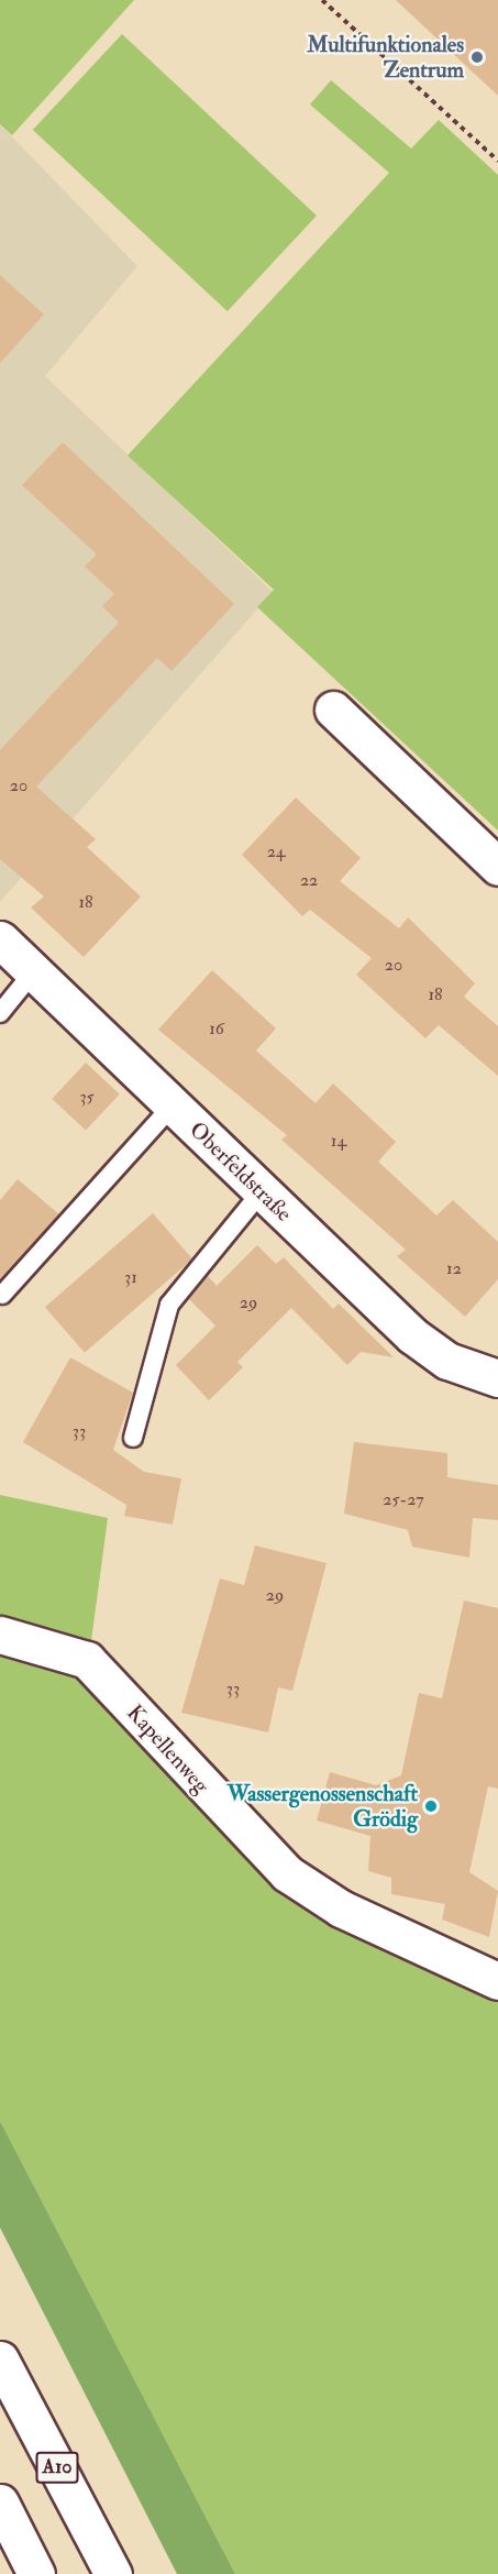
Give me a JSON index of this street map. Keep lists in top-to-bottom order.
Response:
{
  "streets": {
    "main road": ["Oberfeldstraße", "Kapellenweg", "A10"]
  },
  "places": ["Multifunktionales Zentrum", "Wassergenossenschaft Grödig"],
  "house_numbers": [
    "20",
    "24",
    "22",
    "18",
    "20",
    "18",
    "16",
    "35",
    "14",
    "12",
    "31",
    "29",
    "33",
    "25-27",
    "29",
    "33"
  ]
}
